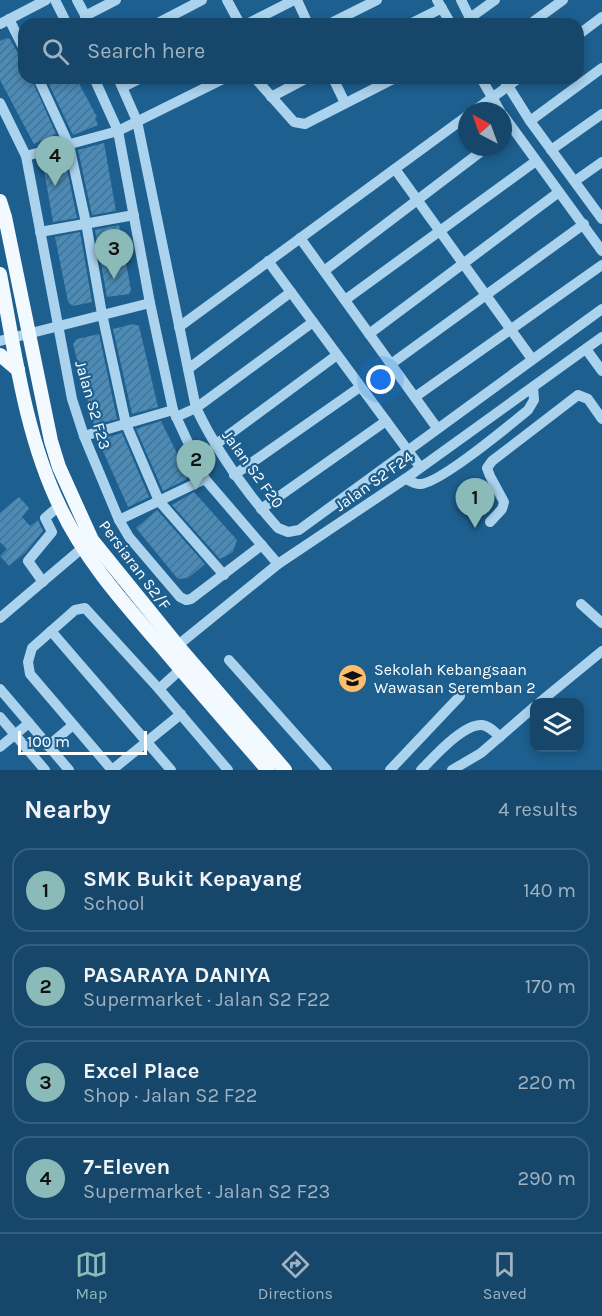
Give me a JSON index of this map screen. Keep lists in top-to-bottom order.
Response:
{
  "streets": {
    "main road": ["Persiaran S2/F"],
    "street": ["Jalan S2 F23", "Jalan S2 F20", "Jalan S2 F24"]
  },
  "crossings": [
    ["Jalan S2 F24", "Persiaran S2/F"]
  ],
  "places": {
    "school or university": ["Sekolah Kebangsaan Wawasan Seremban 2"]
  },
  "scale_bar": "100 m",
  "north": "top left",
  "page": {
    "search": "Search here",
    "pins": [
      "4",
      "3",
      "2",
      "1"
    ],
    "scale": "100 m",
    "heading": ["Nearby", "4 results"],
    "list": [
      {
        "mark": "1",
        "name": "SMK Bukit Kepayang",
        "note": "School",
        "value": "140 m"
      },
      {
        "mark": "2",
        "name": "PASARAYA DANIYA",
        "note": "Supermarket · Jalan S2 F22",
        "value": "170 m"
      },
      {
        "mark": "3",
        "name": "Excel Place",
        "note": "Shop · Jalan S2 F22",
        "value": "220 m"
      },
      {
        "mark": "4",
        "name": "7-Eleven",
        "note": "Supermarket · Jalan S2 F23",
        "value": "290 m"
      }
    ],
    "nav": ["Map", "Directions", "Saved"]
  }
}
